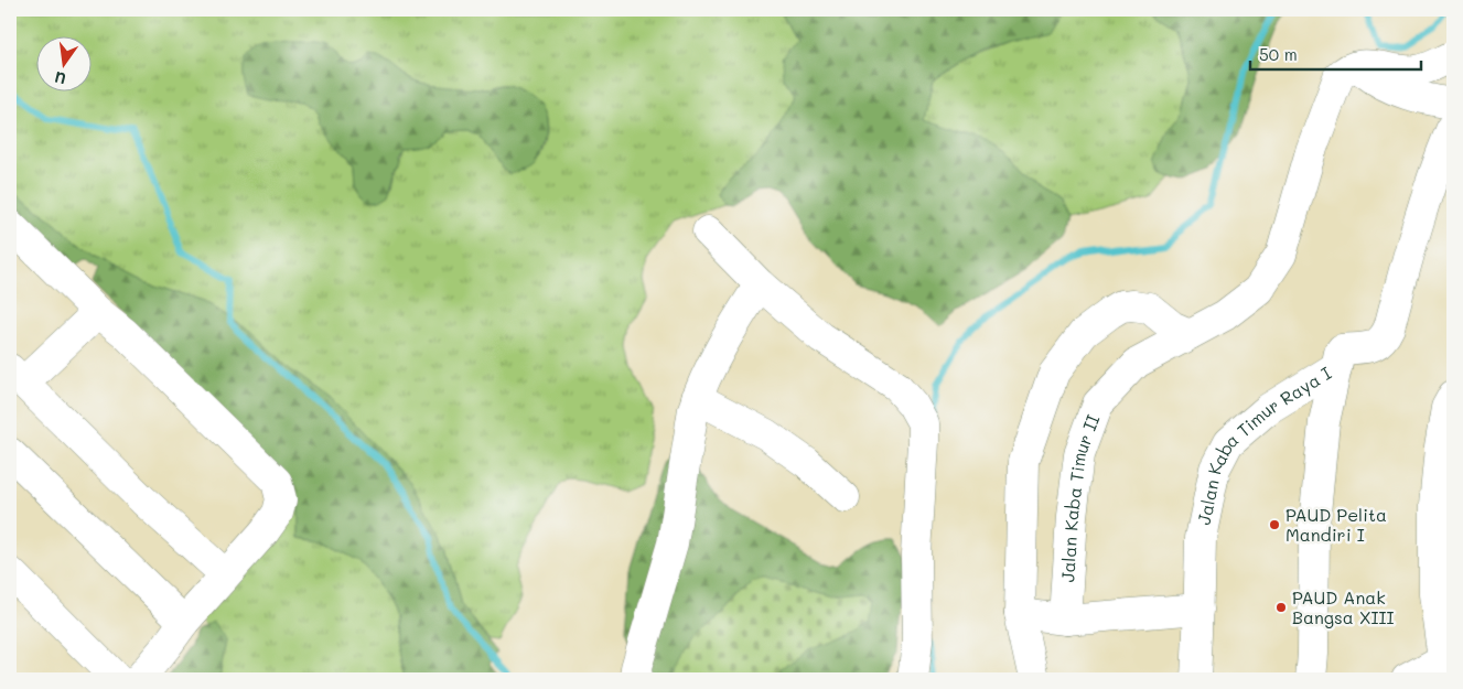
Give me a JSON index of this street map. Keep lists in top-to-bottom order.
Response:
{
  "streets": {
    "street": ["Jalan Kaba Timur Raya I", "Jalan Kaba Timur II"]
  },
  "places": ["PAUD Pelita Mandiri I", "PAUD Anak Bangsa XIII"],
  "scale_bar": "50 m",
  "north": "bottom"
}
